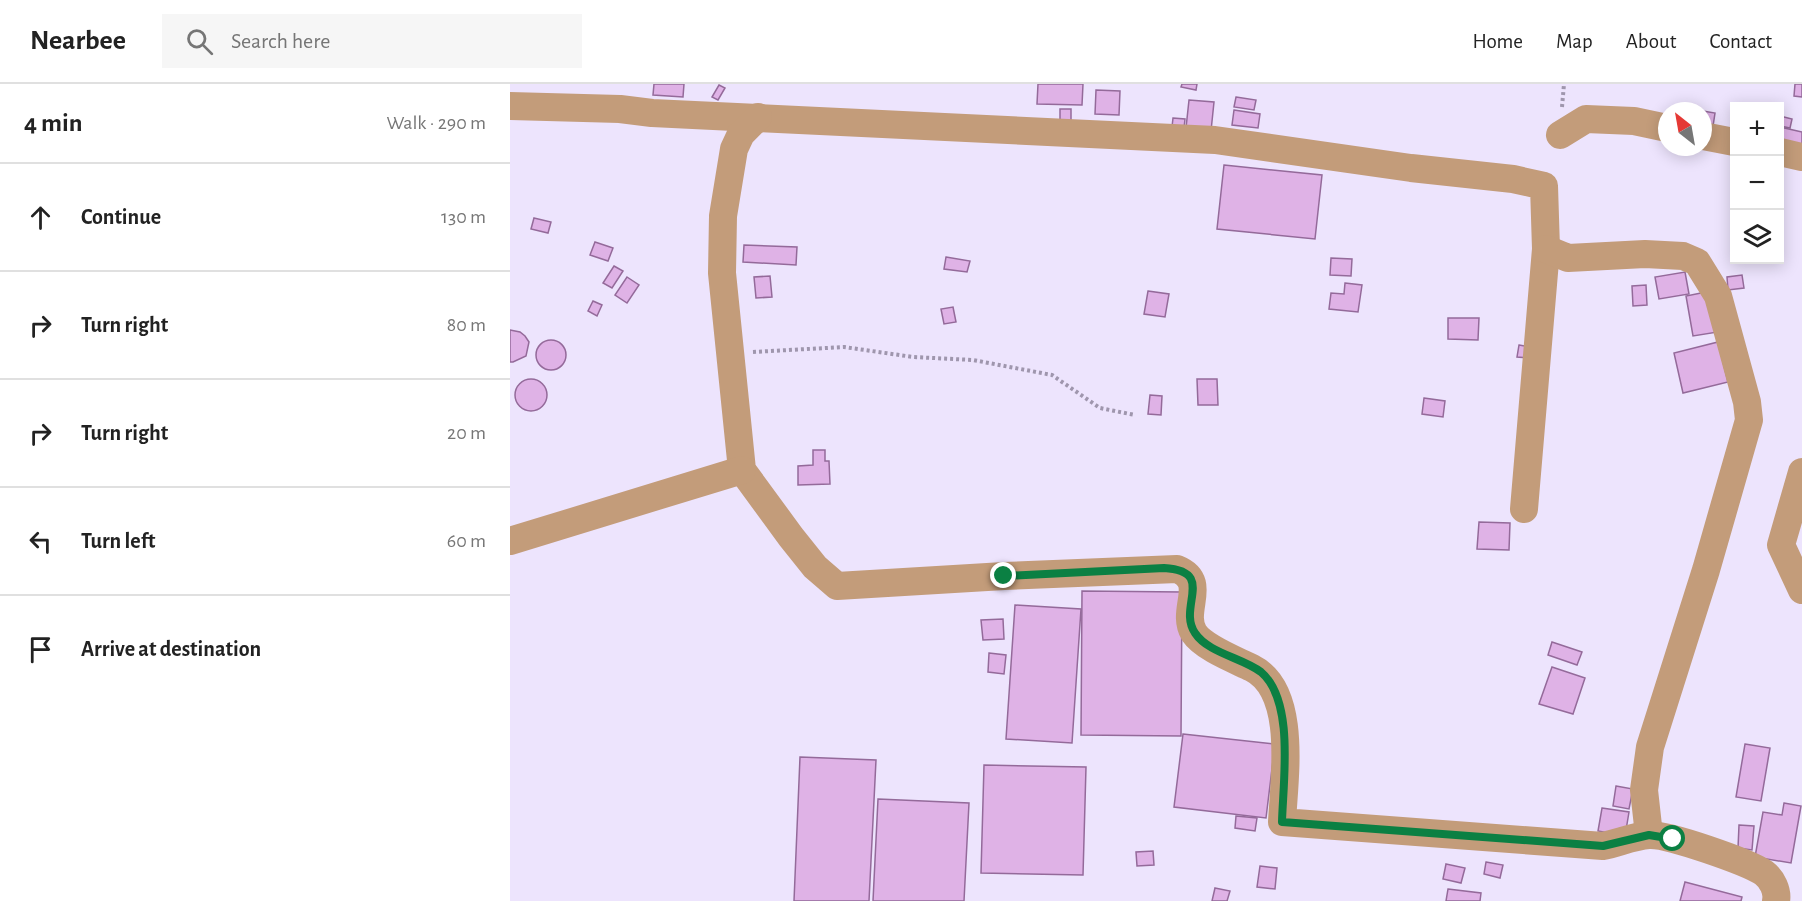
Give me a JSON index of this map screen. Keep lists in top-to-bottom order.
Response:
{
  "north": "top left",
  "page": {
    "header": "Nearbee",
    "search": "Search here",
    "nav": [
      "Home",
      "Map",
      "About",
      "Contact"
    ],
    "heading": ["4 min", "Walk · 290 m"],
    "map_buttons": ["+", "−"],
    "list": [
      ["Continue", "130 m"],
      ["Turn right", "80 m"],
      ["Turn right", "20 m"],
      ["Turn left", "60 m"],
      "Arrive at destination"
    ]
  }
}
